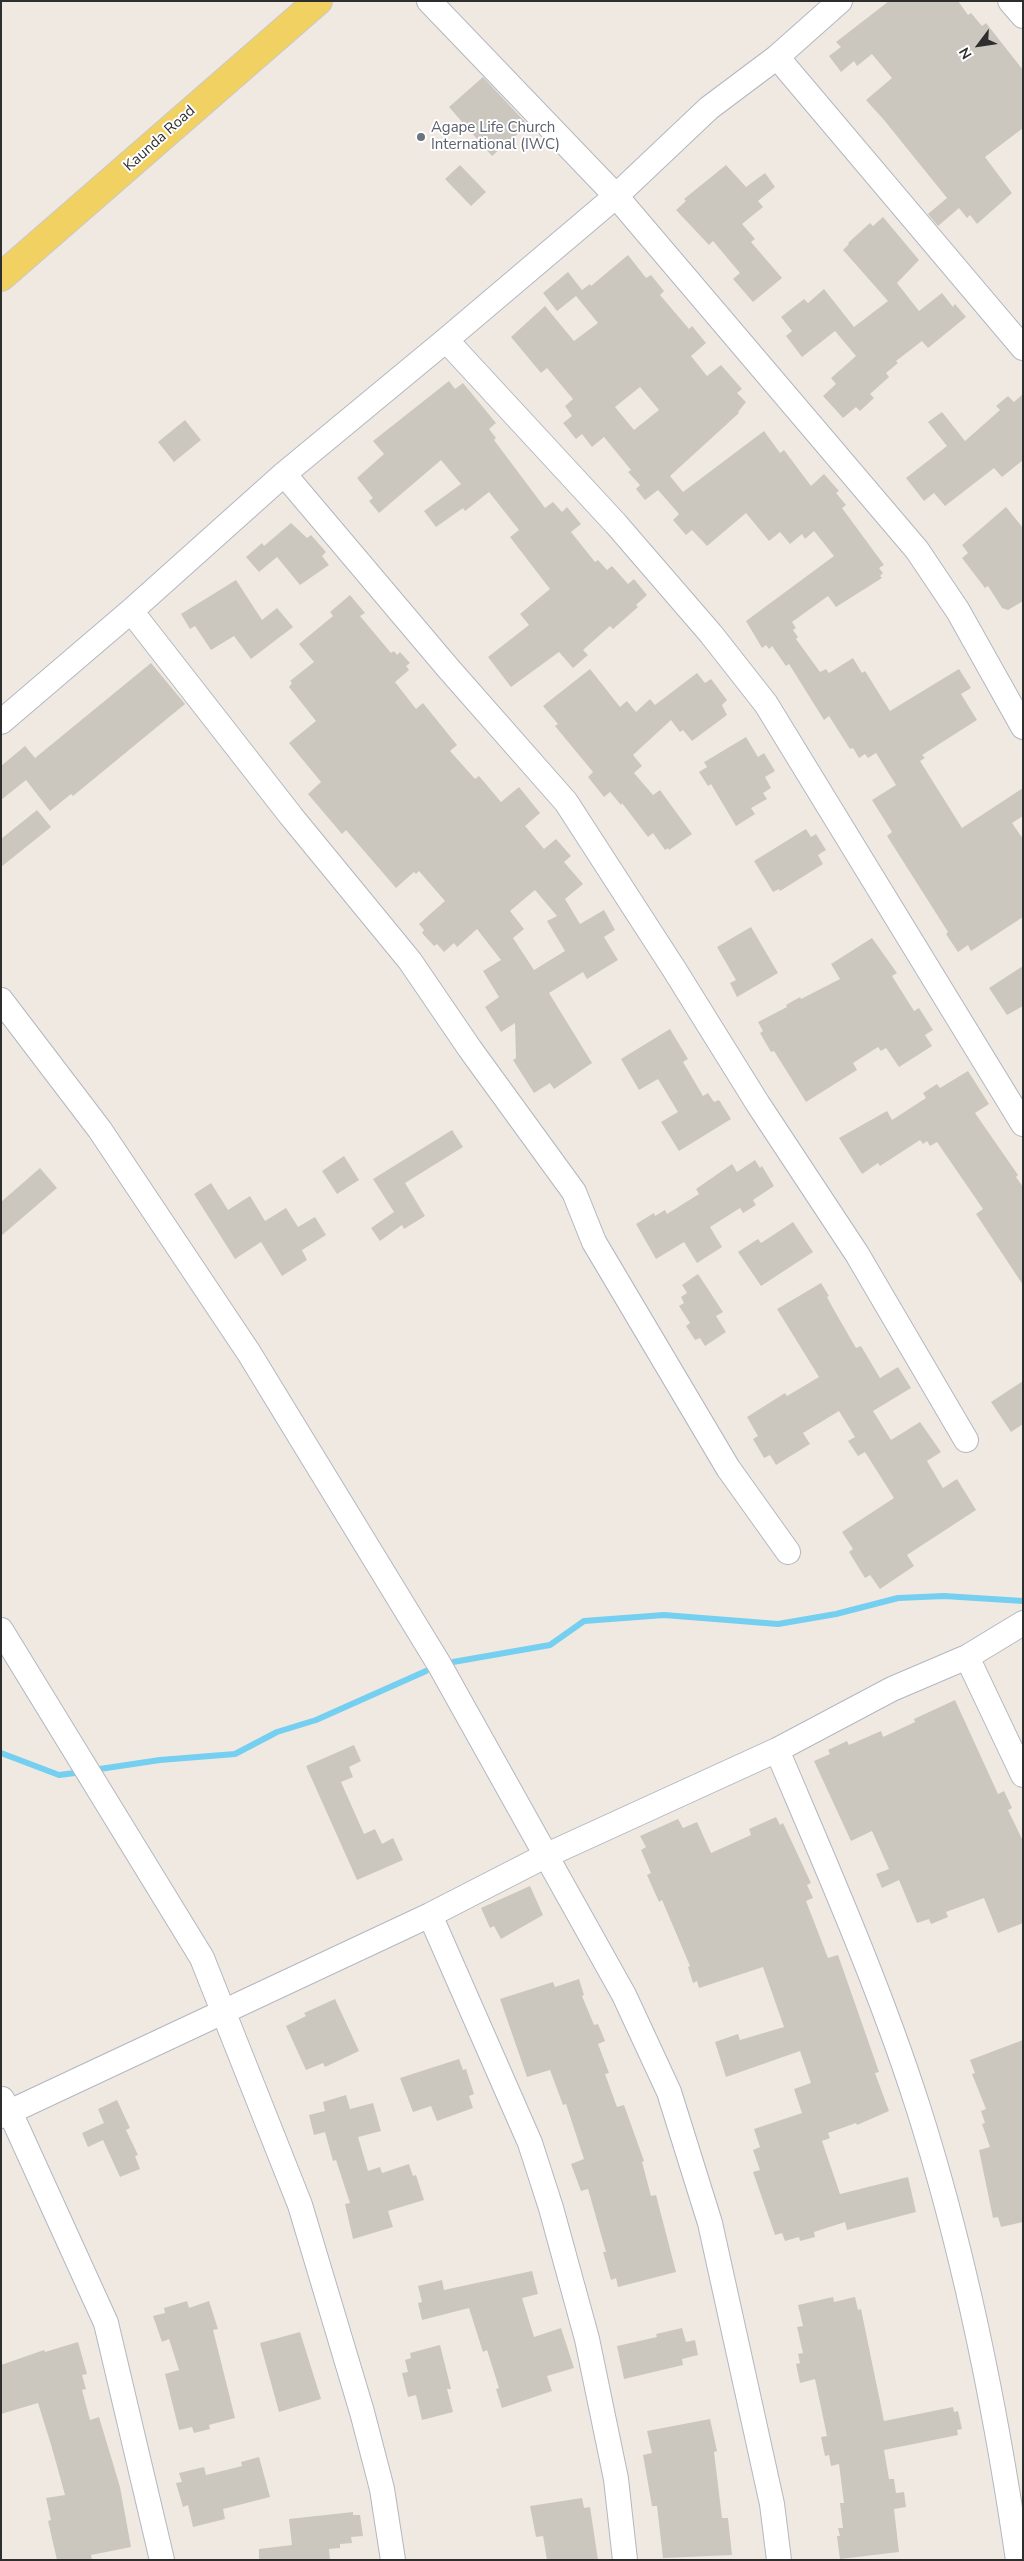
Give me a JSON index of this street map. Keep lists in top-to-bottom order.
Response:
{
  "streets": {
    "main road": ["Kaunda Road"]
  },
  "places": ["Agape Life Church International (IWC)"],
  "north": "bottom left"
}
